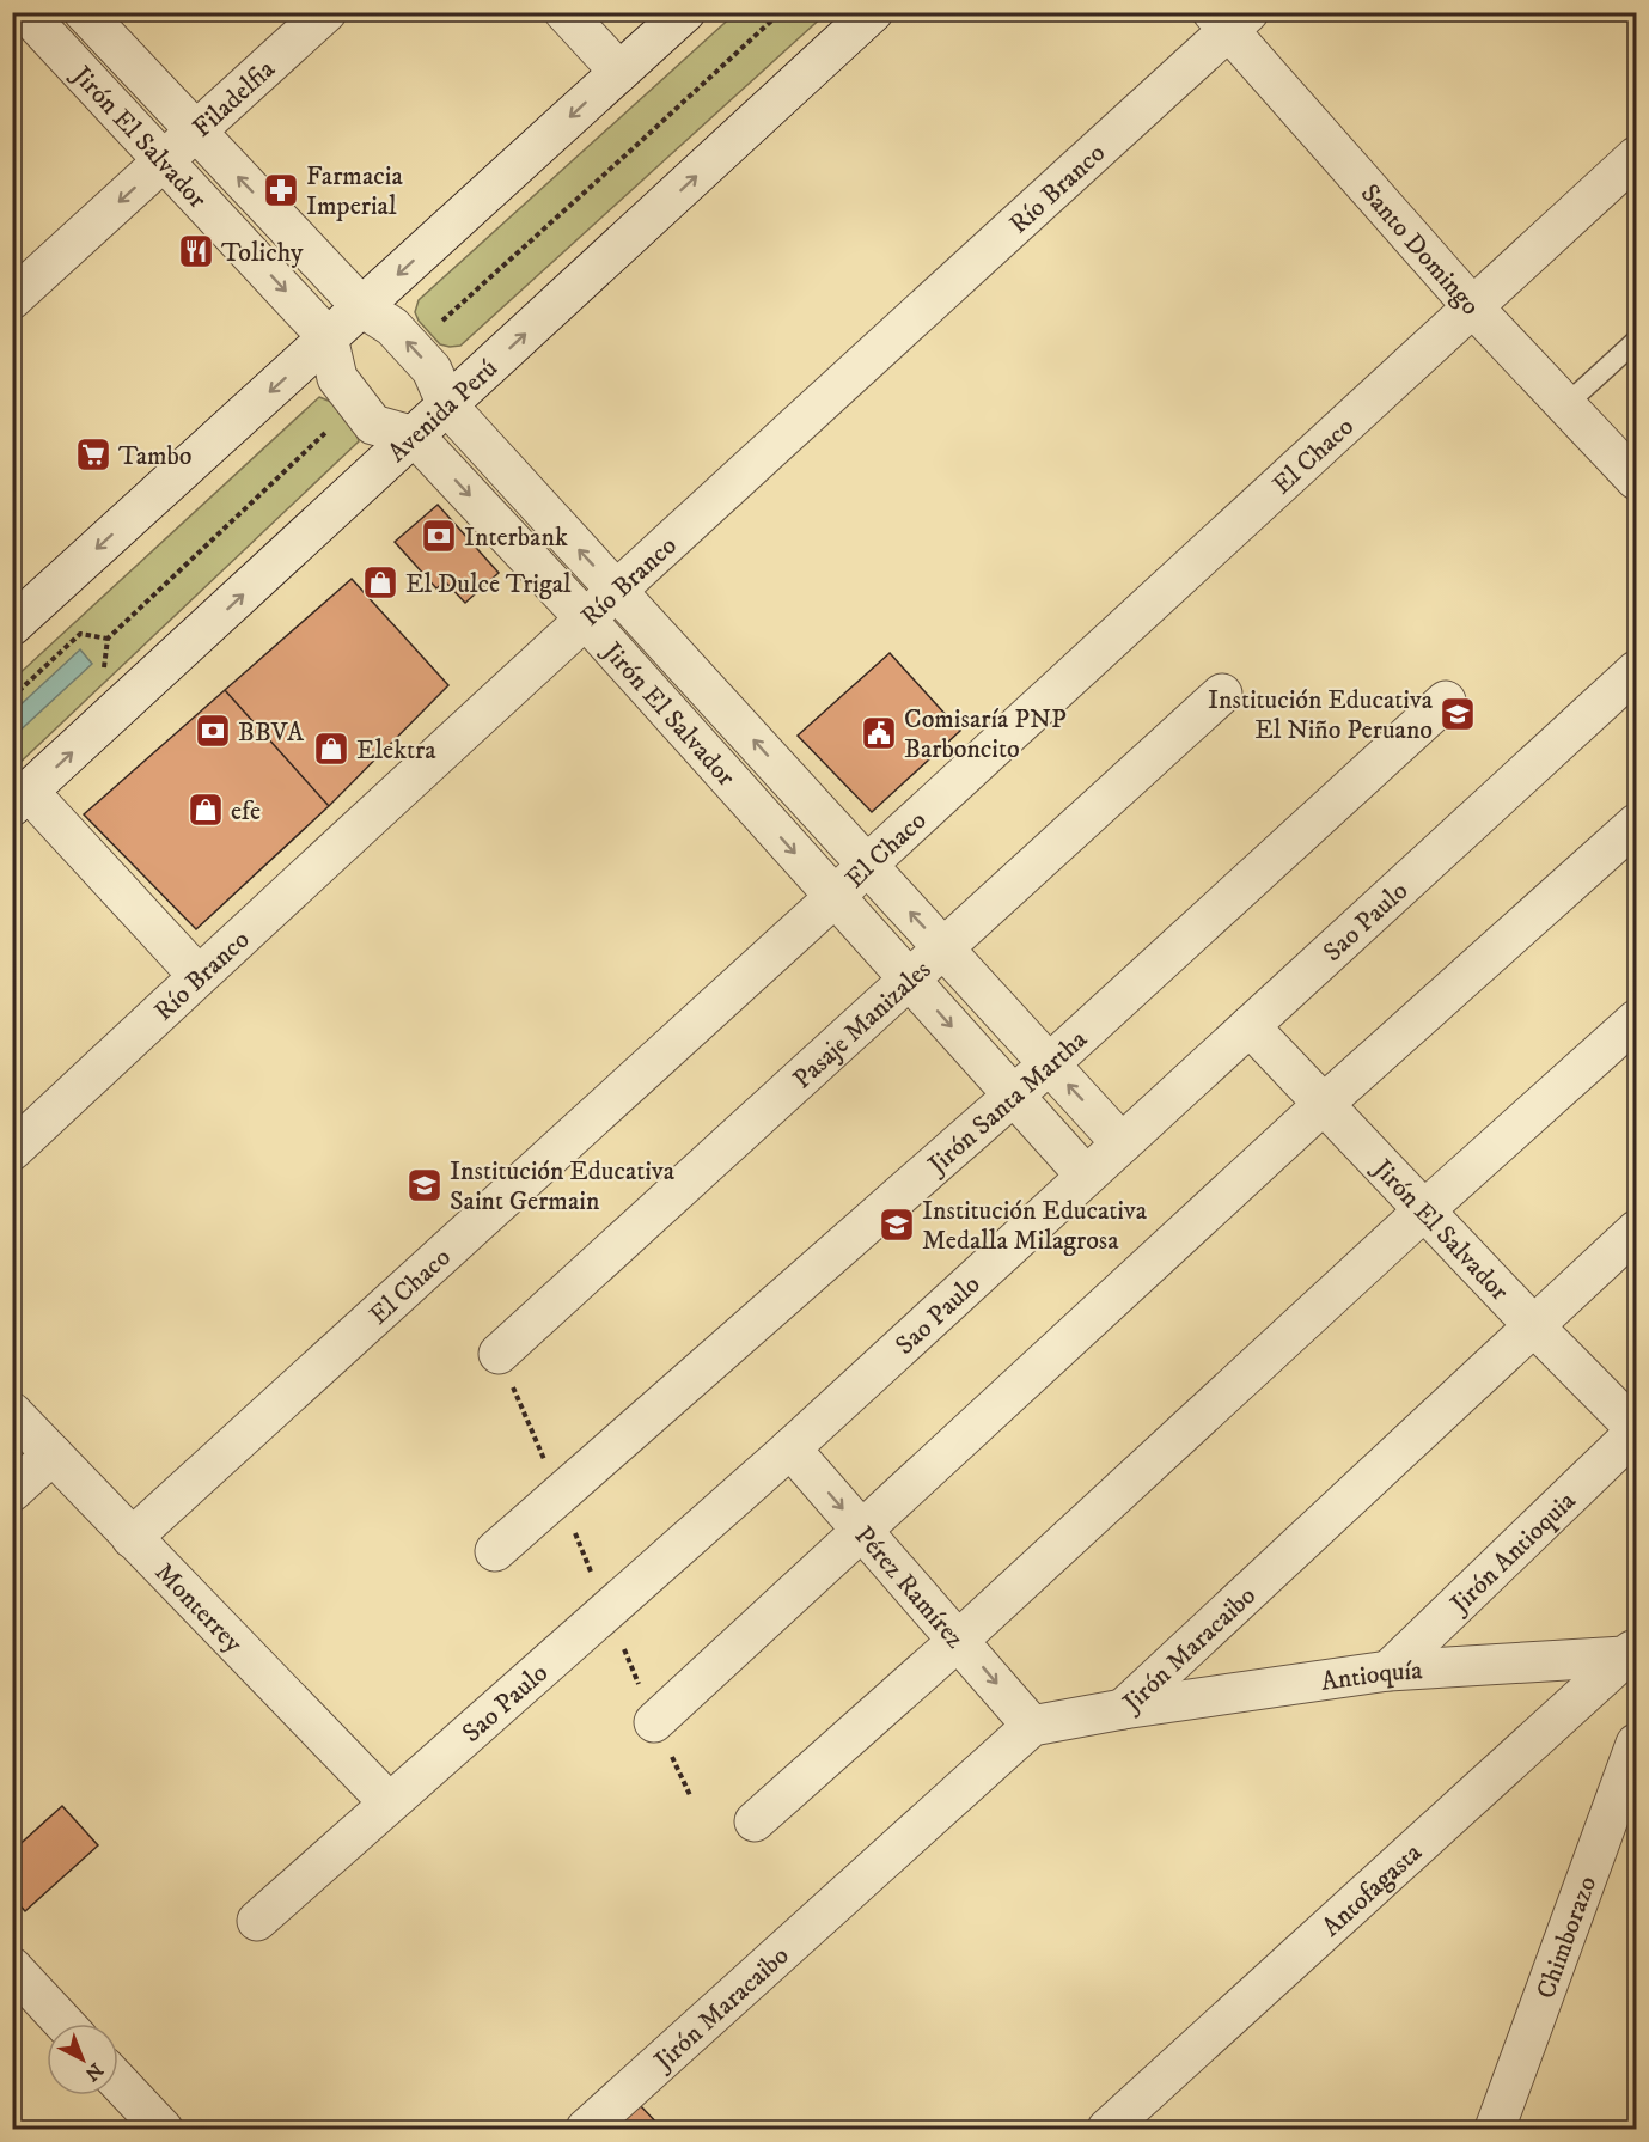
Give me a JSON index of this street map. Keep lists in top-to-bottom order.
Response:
{
  "streets": {
    "street": [
      "Filadelfia",
      "Jirón El Salvador",
      "Río Branco",
      "Santo Domingo",
      "Avenida Perú",
      "El Chaco",
      "Sao Paulo",
      "Pasaje Manizales",
      "Jirón Santa Martha",
      "Jirón Antioquia",
      "Pérez Ramírez",
      "Monterrey",
      "Jirón Maracaibo",
      "Antioquía",
      "Antofagasta",
      "Chimborazo"
    ]
  },
  "crossings": [
    ["Filadelfia", "Jirón El Salvador"],
    ["Jirón El Salvador", "Río Branco"],
    ["Jirón El Salvador", "Avenida Perú"],
    ["Jirón El Salvador", "El Chaco"],
    ["Jirón El Salvador", "Sao Paulo"],
    ["Jirón El Salvador", "Pasaje Manizales"],
    ["Jirón El Salvador", "Jirón Santa Martha"],
    ["Jirón El Salvador", "Jirón Antioquia"],
    ["Jirón El Salvador", "Jirón Maracaibo"],
    ["Río Branco", "Santo Domingo"],
    ["Santo Domingo", "El Chaco"],
    ["El Chaco", "Monterrey"],
    ["Sao Paulo", "Pérez Ramírez"],
    ["Sao Paulo", "Monterrey"],
    ["Jirón Antioquia", "Antioquía"],
    ["Pérez Ramírez", "Jirón Maracaibo"],
    ["Jirón Maracaibo", "Antioquía"],
    ["Antioquía", "Antofagasta"]
  ],
  "one_way": ["Pérez Ramírez"],
  "places": {
    "pharmacy": ["Farmacia Imperial"],
    "restaurant": ["Tolichy"],
    "supermarket": ["Tambo"],
    "bank": ["Interbank", "BBVA"],
    "shop": ["El Dulce Trigal", "Elektra", "efe"],
    "school or university": ["Institución Educativa El Niño Peruano", "Institución Educativa Saint Germain", "Institución Educativa Medalla Milagrosa"],
    "public building": ["Comisaría PNP Barboncito"]
  },
  "north": "bottom right"
}
